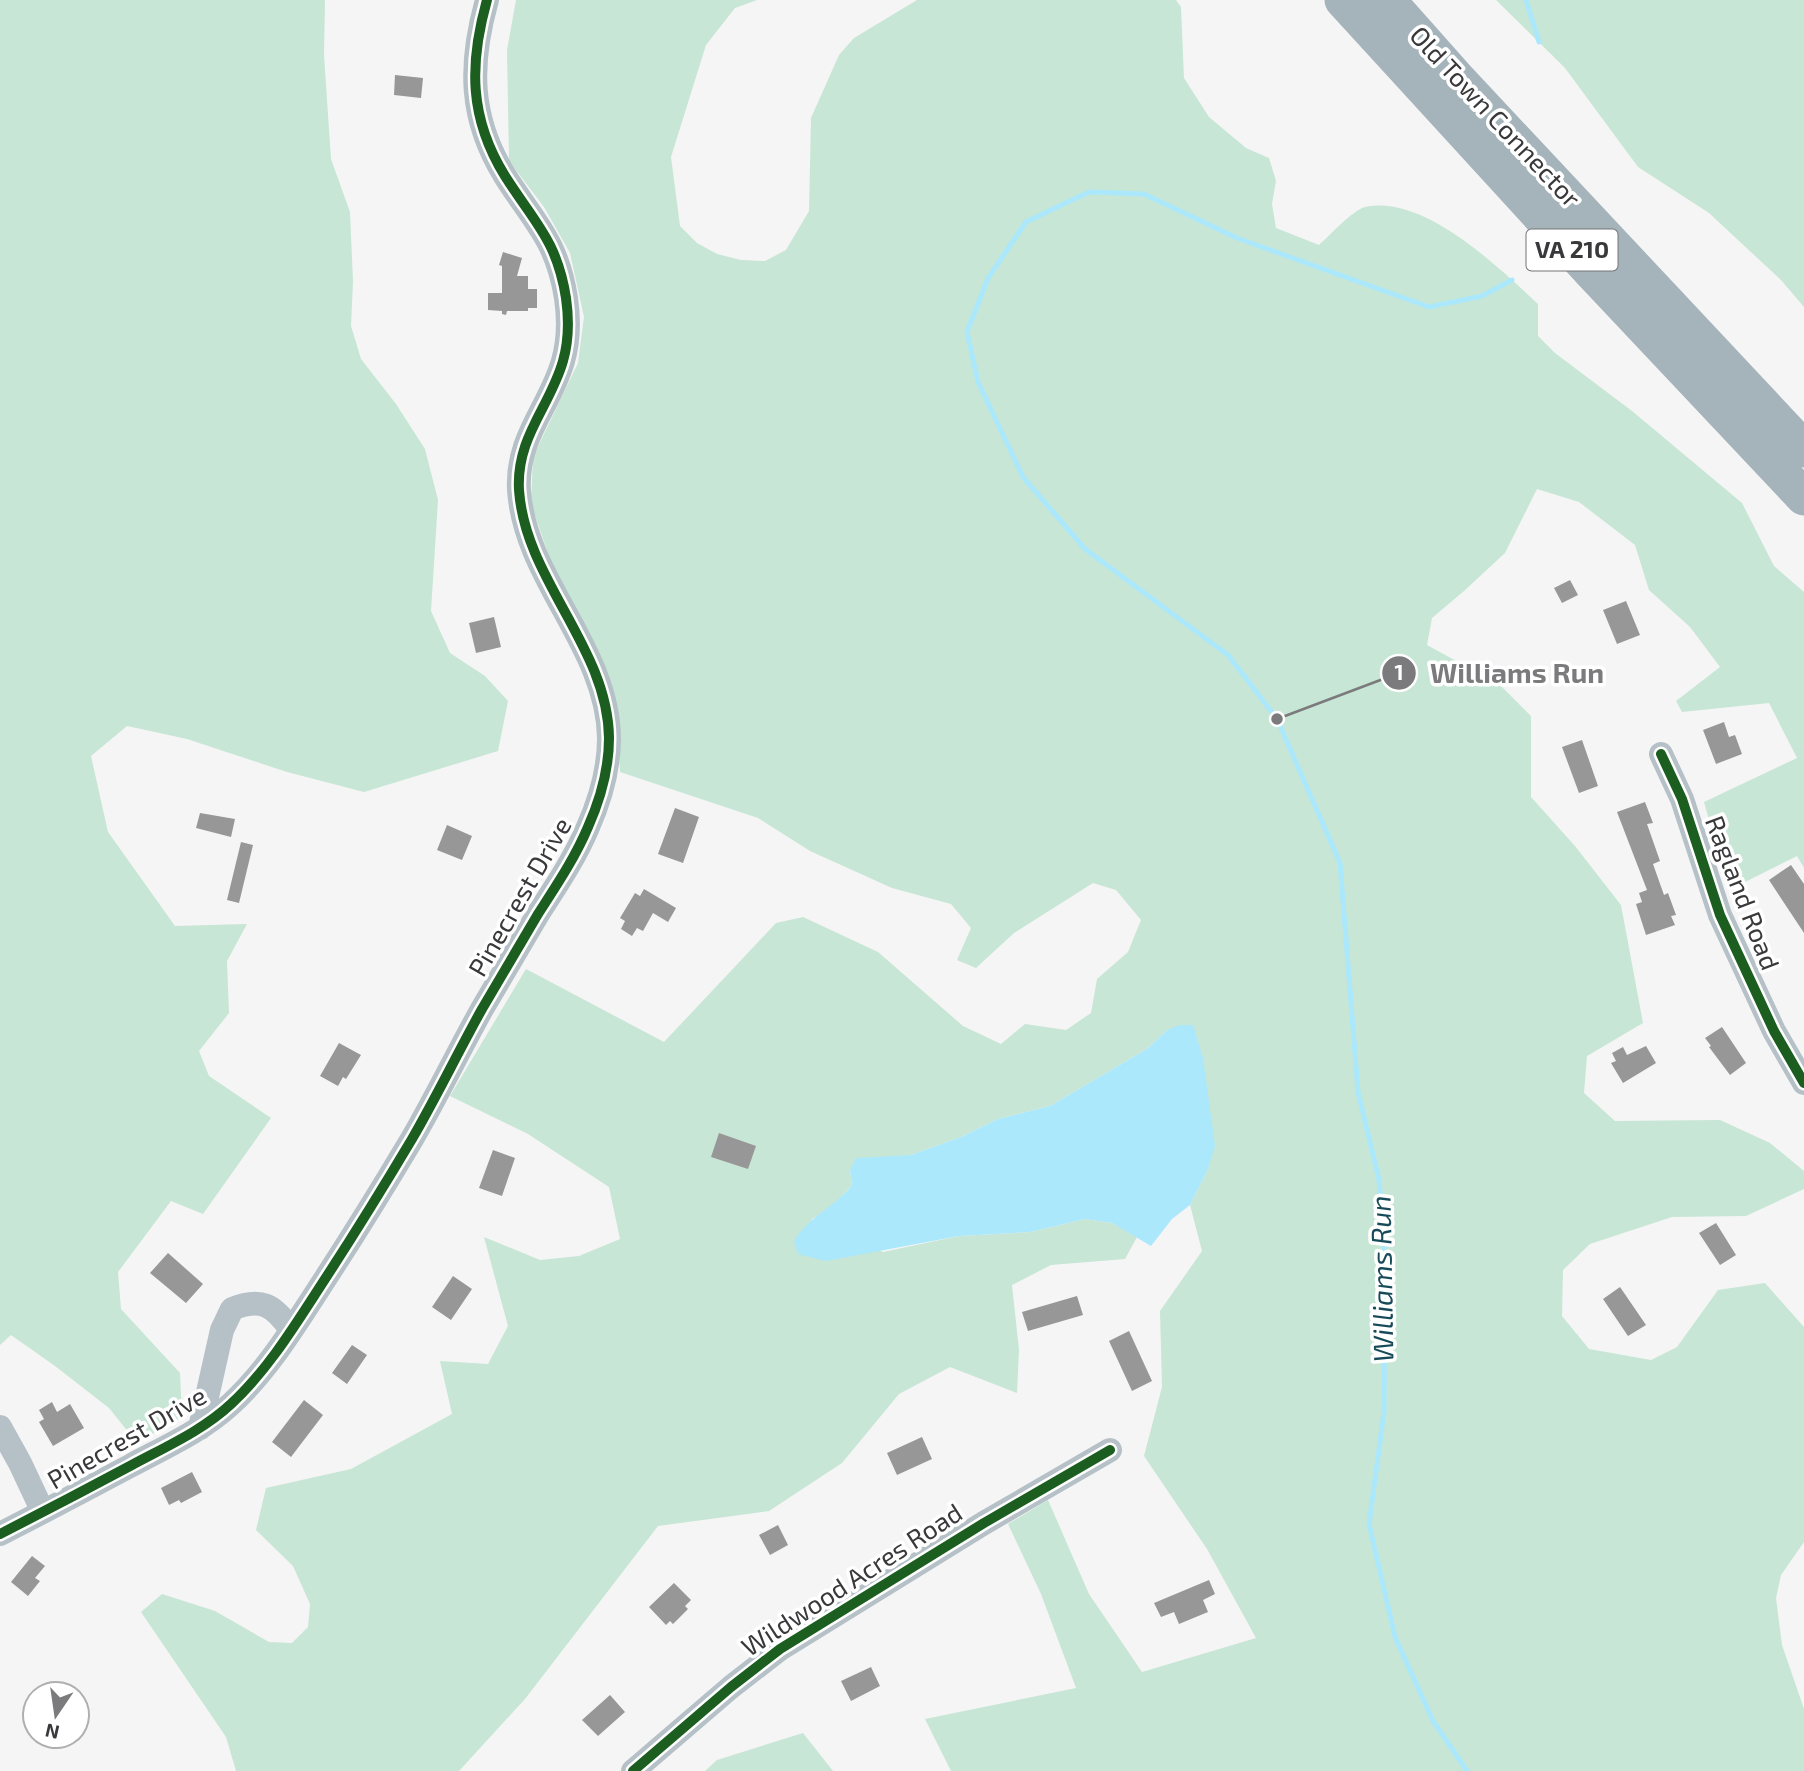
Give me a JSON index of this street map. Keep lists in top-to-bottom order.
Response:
{
  "streets": {
    "highway": ["Old Town Connector", "VA 210"],
    "street": ["Ragland Road", "Pinecrest Drive", "Wildwood Acres Road"]
  },
  "water": ["Williams Run"],
  "places": ["Williams Run"],
  "north": "bottom"
}
